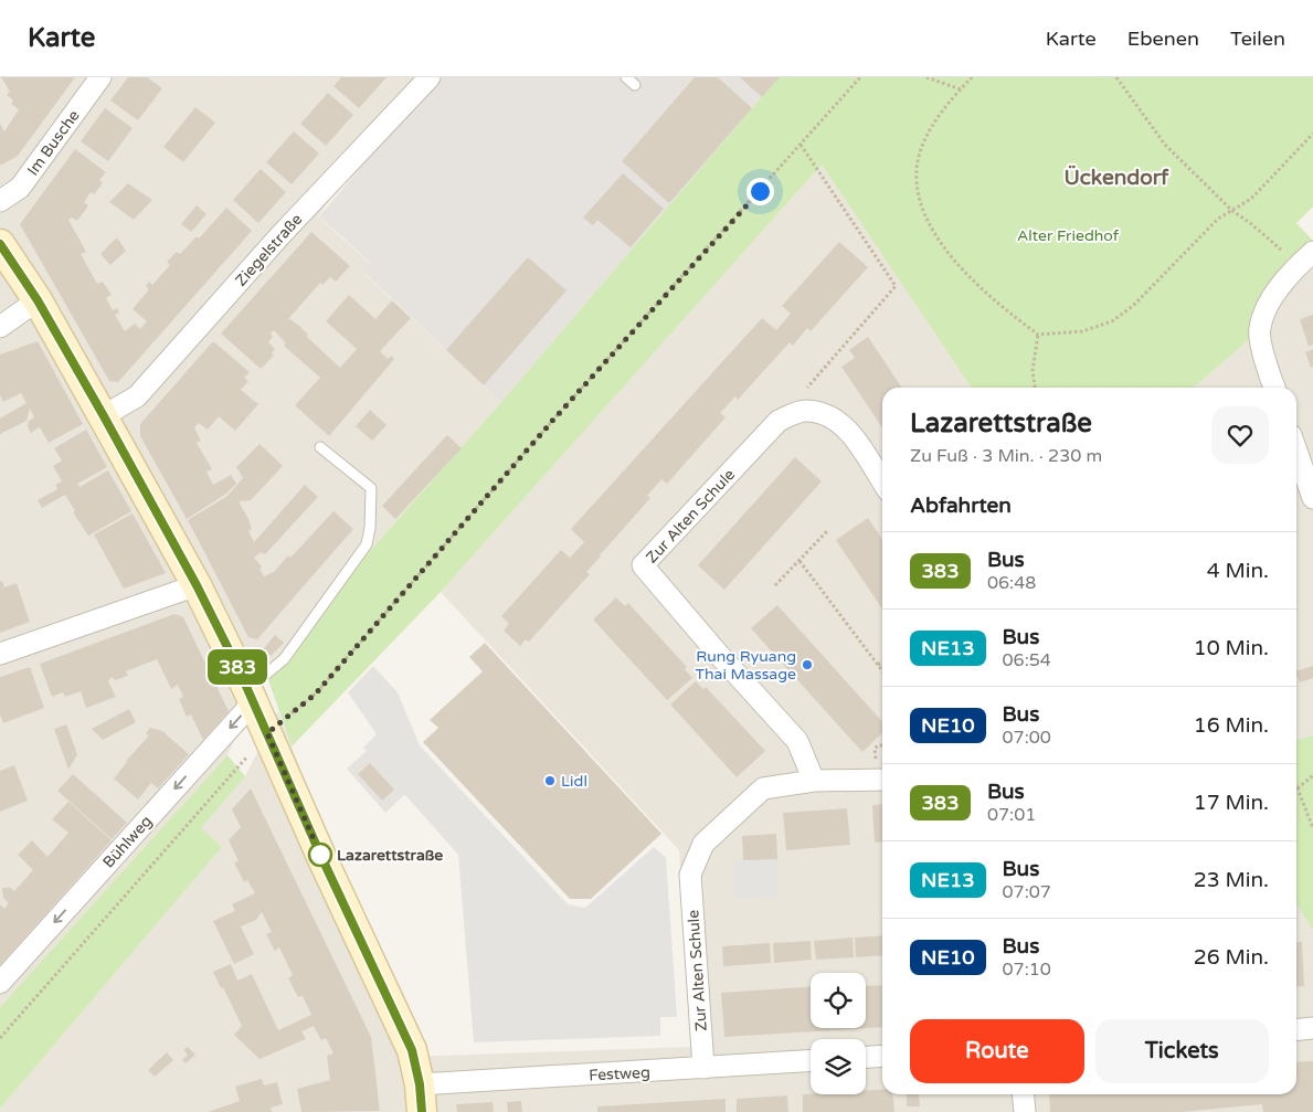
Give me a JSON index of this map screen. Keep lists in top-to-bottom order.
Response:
{
  "streets": {
    "street": [
      "Im Busche",
      "Ziegelstraße",
      "Zur Alten Schule",
      "Bühlweg",
      "Festweg"
    ]
  },
  "crossings": [
    ["Zur Alten Schule", "Festweg"]
  ],
  "one_way": ["Bühlweg"],
  "districts": ["Ückendorf"],
  "parks": ["Alter Friedhof"],
  "places": ["Rung Ryuang Thai Massage", "Lidl", "Lazarettstraße"],
  "lines": ["bus line 383"],
  "page": {
    "header": "Karte",
    "nav": ["Karte", "Ebenen", "Teilen"],
    "on_map": "383",
    "heading": [
      ["Lazarettstraße", "Zu Fuß · 3 Min. · 230 m"],
      "Abfahrten"
    ],
    "list": [
      {
        "mark": "383",
        "name": "Bus",
        "note": "06:48",
        "value": "4 Min."
      },
      {
        "mark": "NE13",
        "name": "Bus",
        "note": "06:54",
        "value": "10 Min."
      },
      {
        "mark": "NE10",
        "name": "Bus",
        "note": "07:00",
        "value": "16 Min."
      },
      {
        "mark": "383",
        "name": "Bus",
        "note": "07:01",
        "value": "17 Min."
      },
      {
        "mark": "NE13",
        "name": "Bus",
        "note": "07:07",
        "value": "23 Min."
      },
      {
        "mark": "NE10",
        "name": "Bus",
        "note": "07:10",
        "value": "26 Min."
      }
    ],
    "buttons": ["Route", "Tickets"]
  }
}
